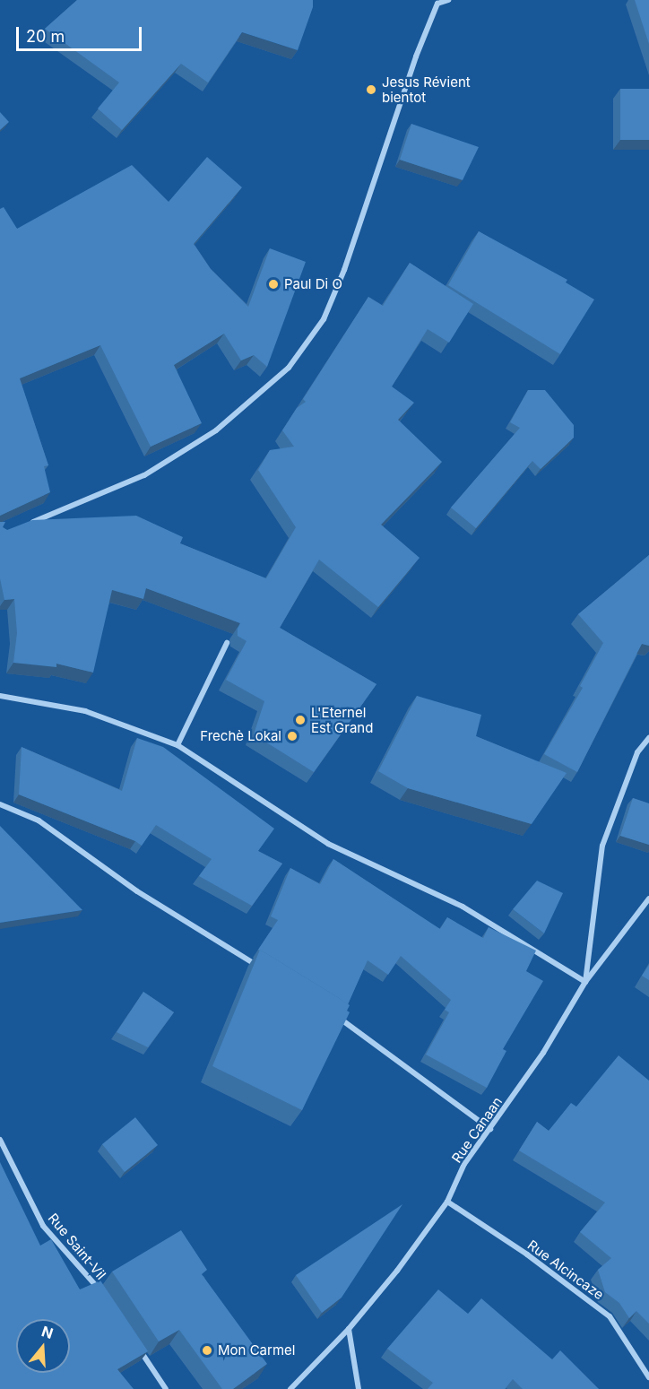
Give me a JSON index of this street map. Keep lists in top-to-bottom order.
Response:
{
  "streets": {
    "street": ["Rue Canaan", "Rue Saint-Vil", "Rue Alcincaze"]
  },
  "crossings": [
    ["Rue Canaan", "Rue Alcincaze"]
  ],
  "places": [
    "Jesus Révient bientot",
    "Paul Di O",
    "L'Eternel Est Grand",
    "Frechè Lokal",
    "Mon Carmel"
  ],
  "scale_bar": "20 m",
  "north": "top"
}
